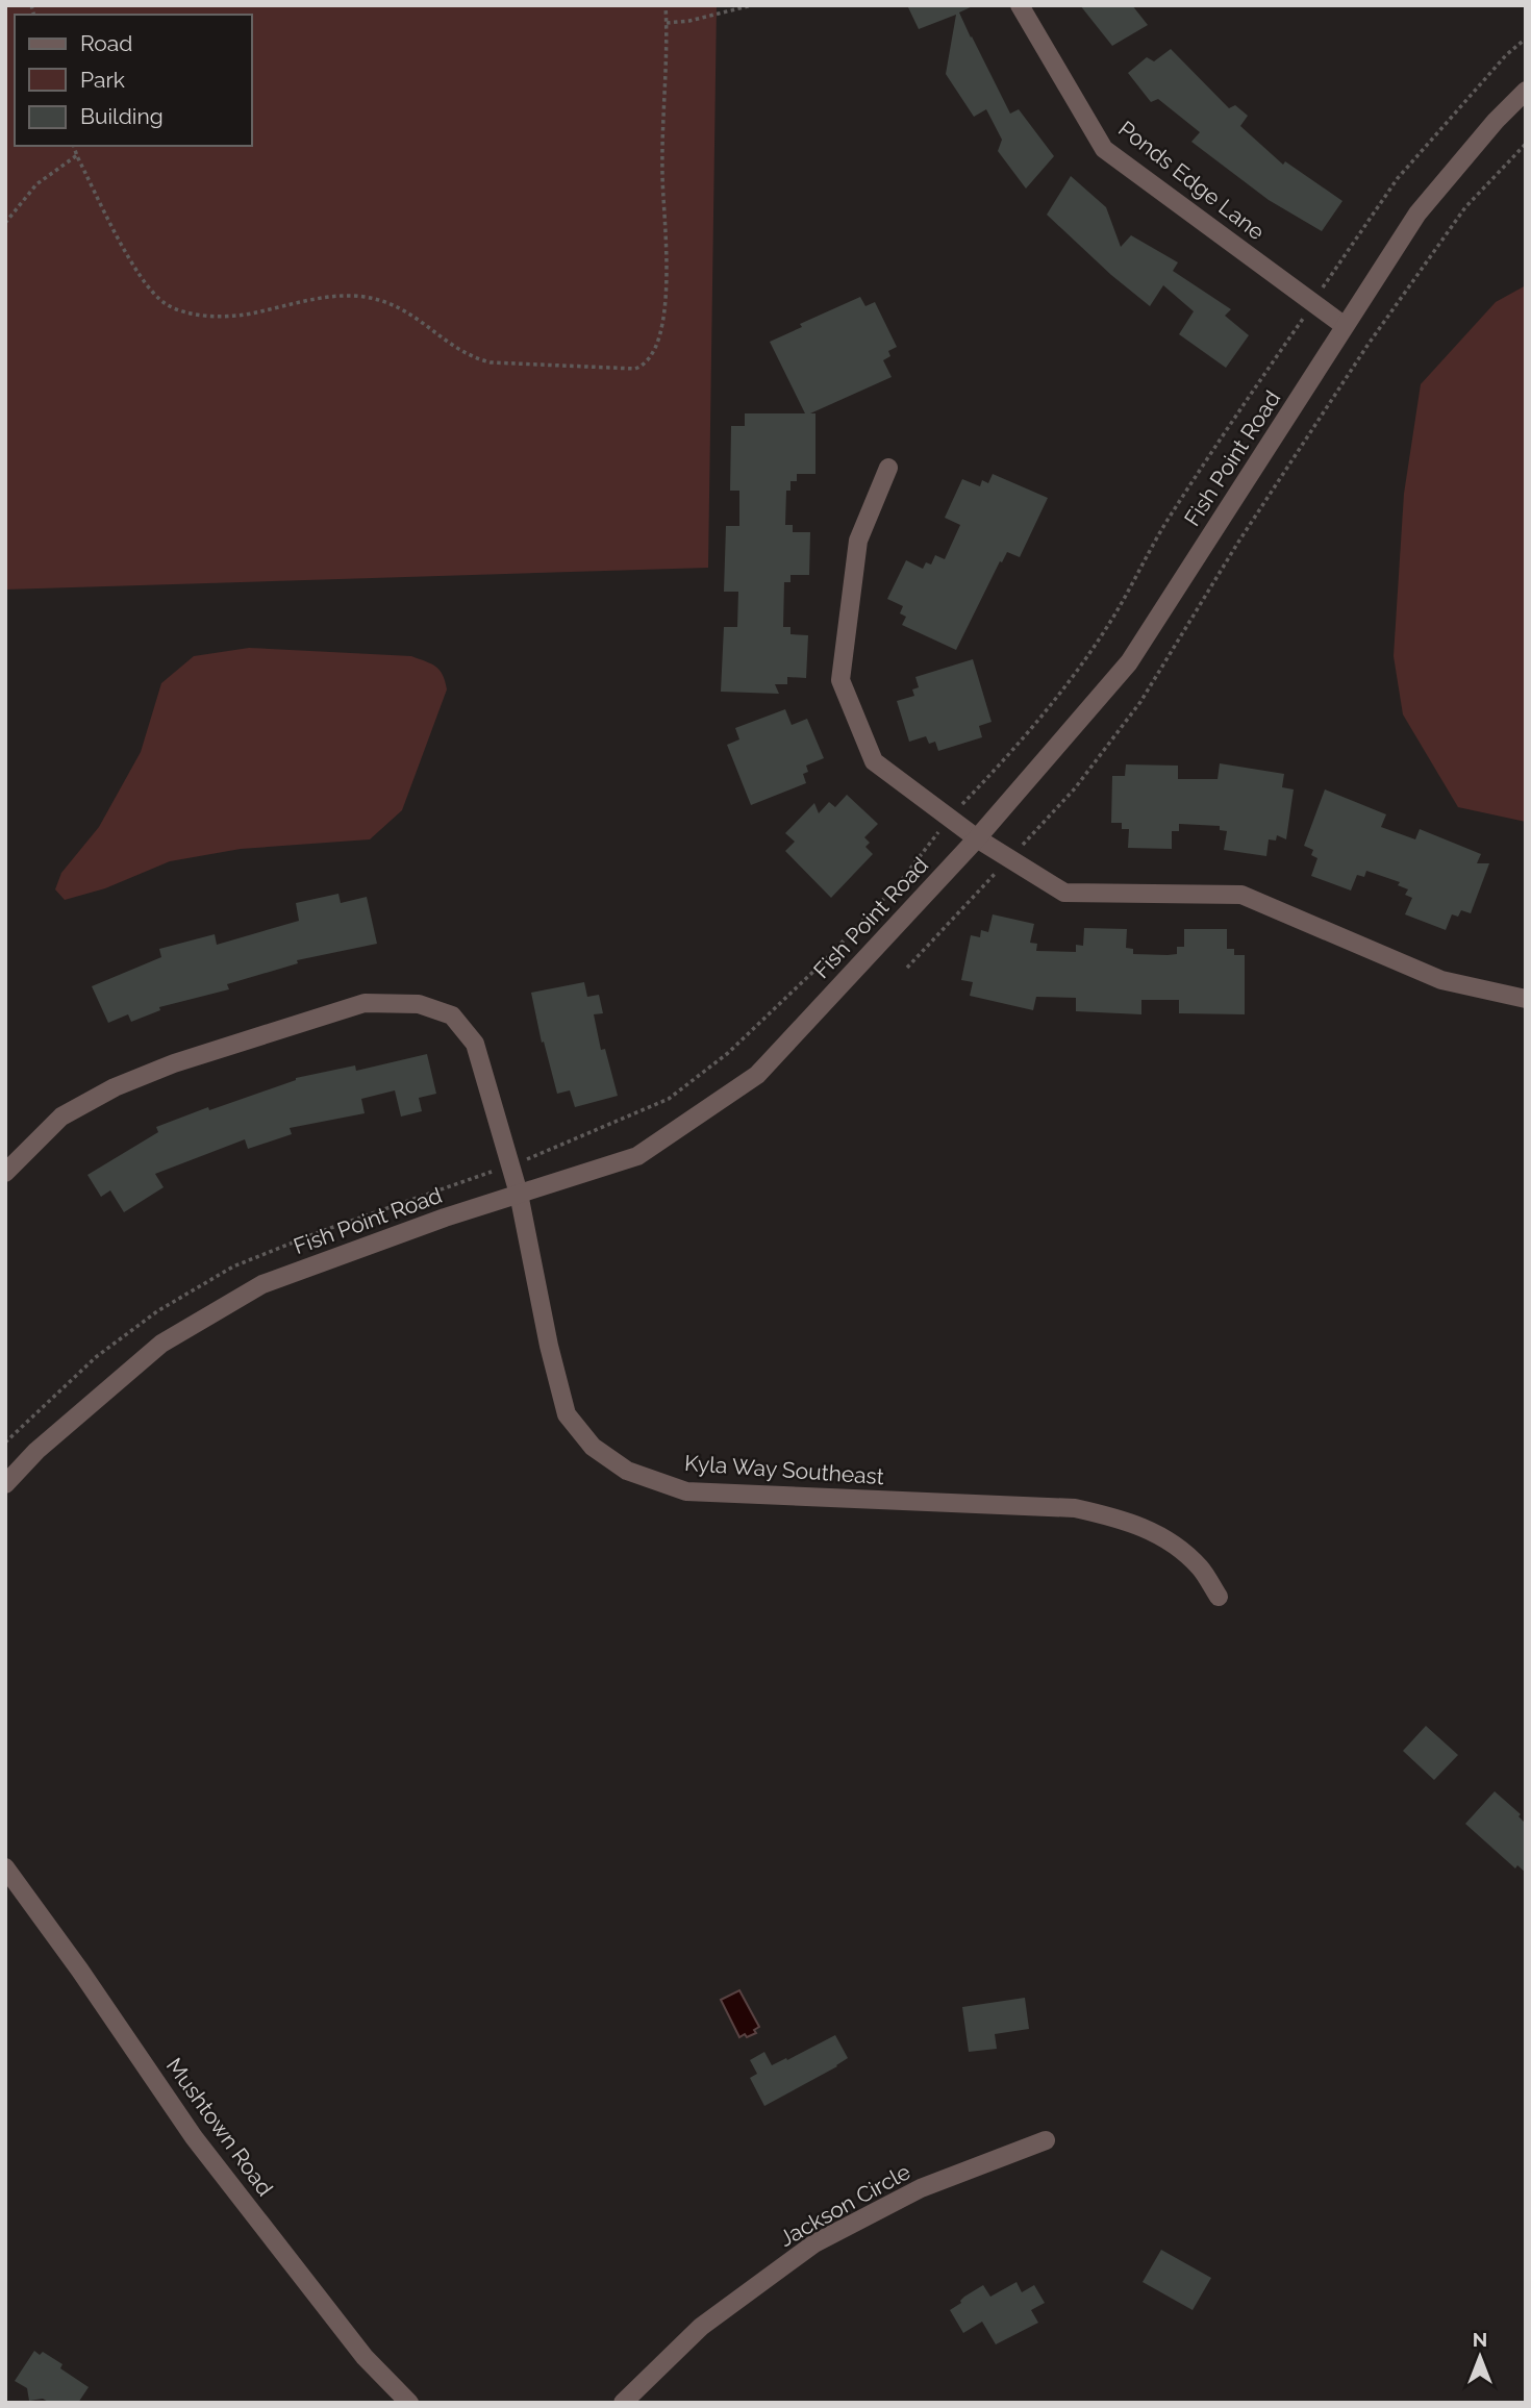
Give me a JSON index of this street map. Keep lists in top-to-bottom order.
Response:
{
  "streets": {
    "street": [
      "Ponds Edge Lane",
      "Fish Point Road",
      "Kyla Way Southeast",
      "Mushtown Road",
      "Jackson Circle"
    ]
  },
  "crossings": [
    ["Ponds Edge Lane", "Fish Point Road"],
    ["Fish Point Road", "Kyla Way Southeast"]
  ],
  "legend": ["Road", "Park", "Building"],
  "north": "top"
}
